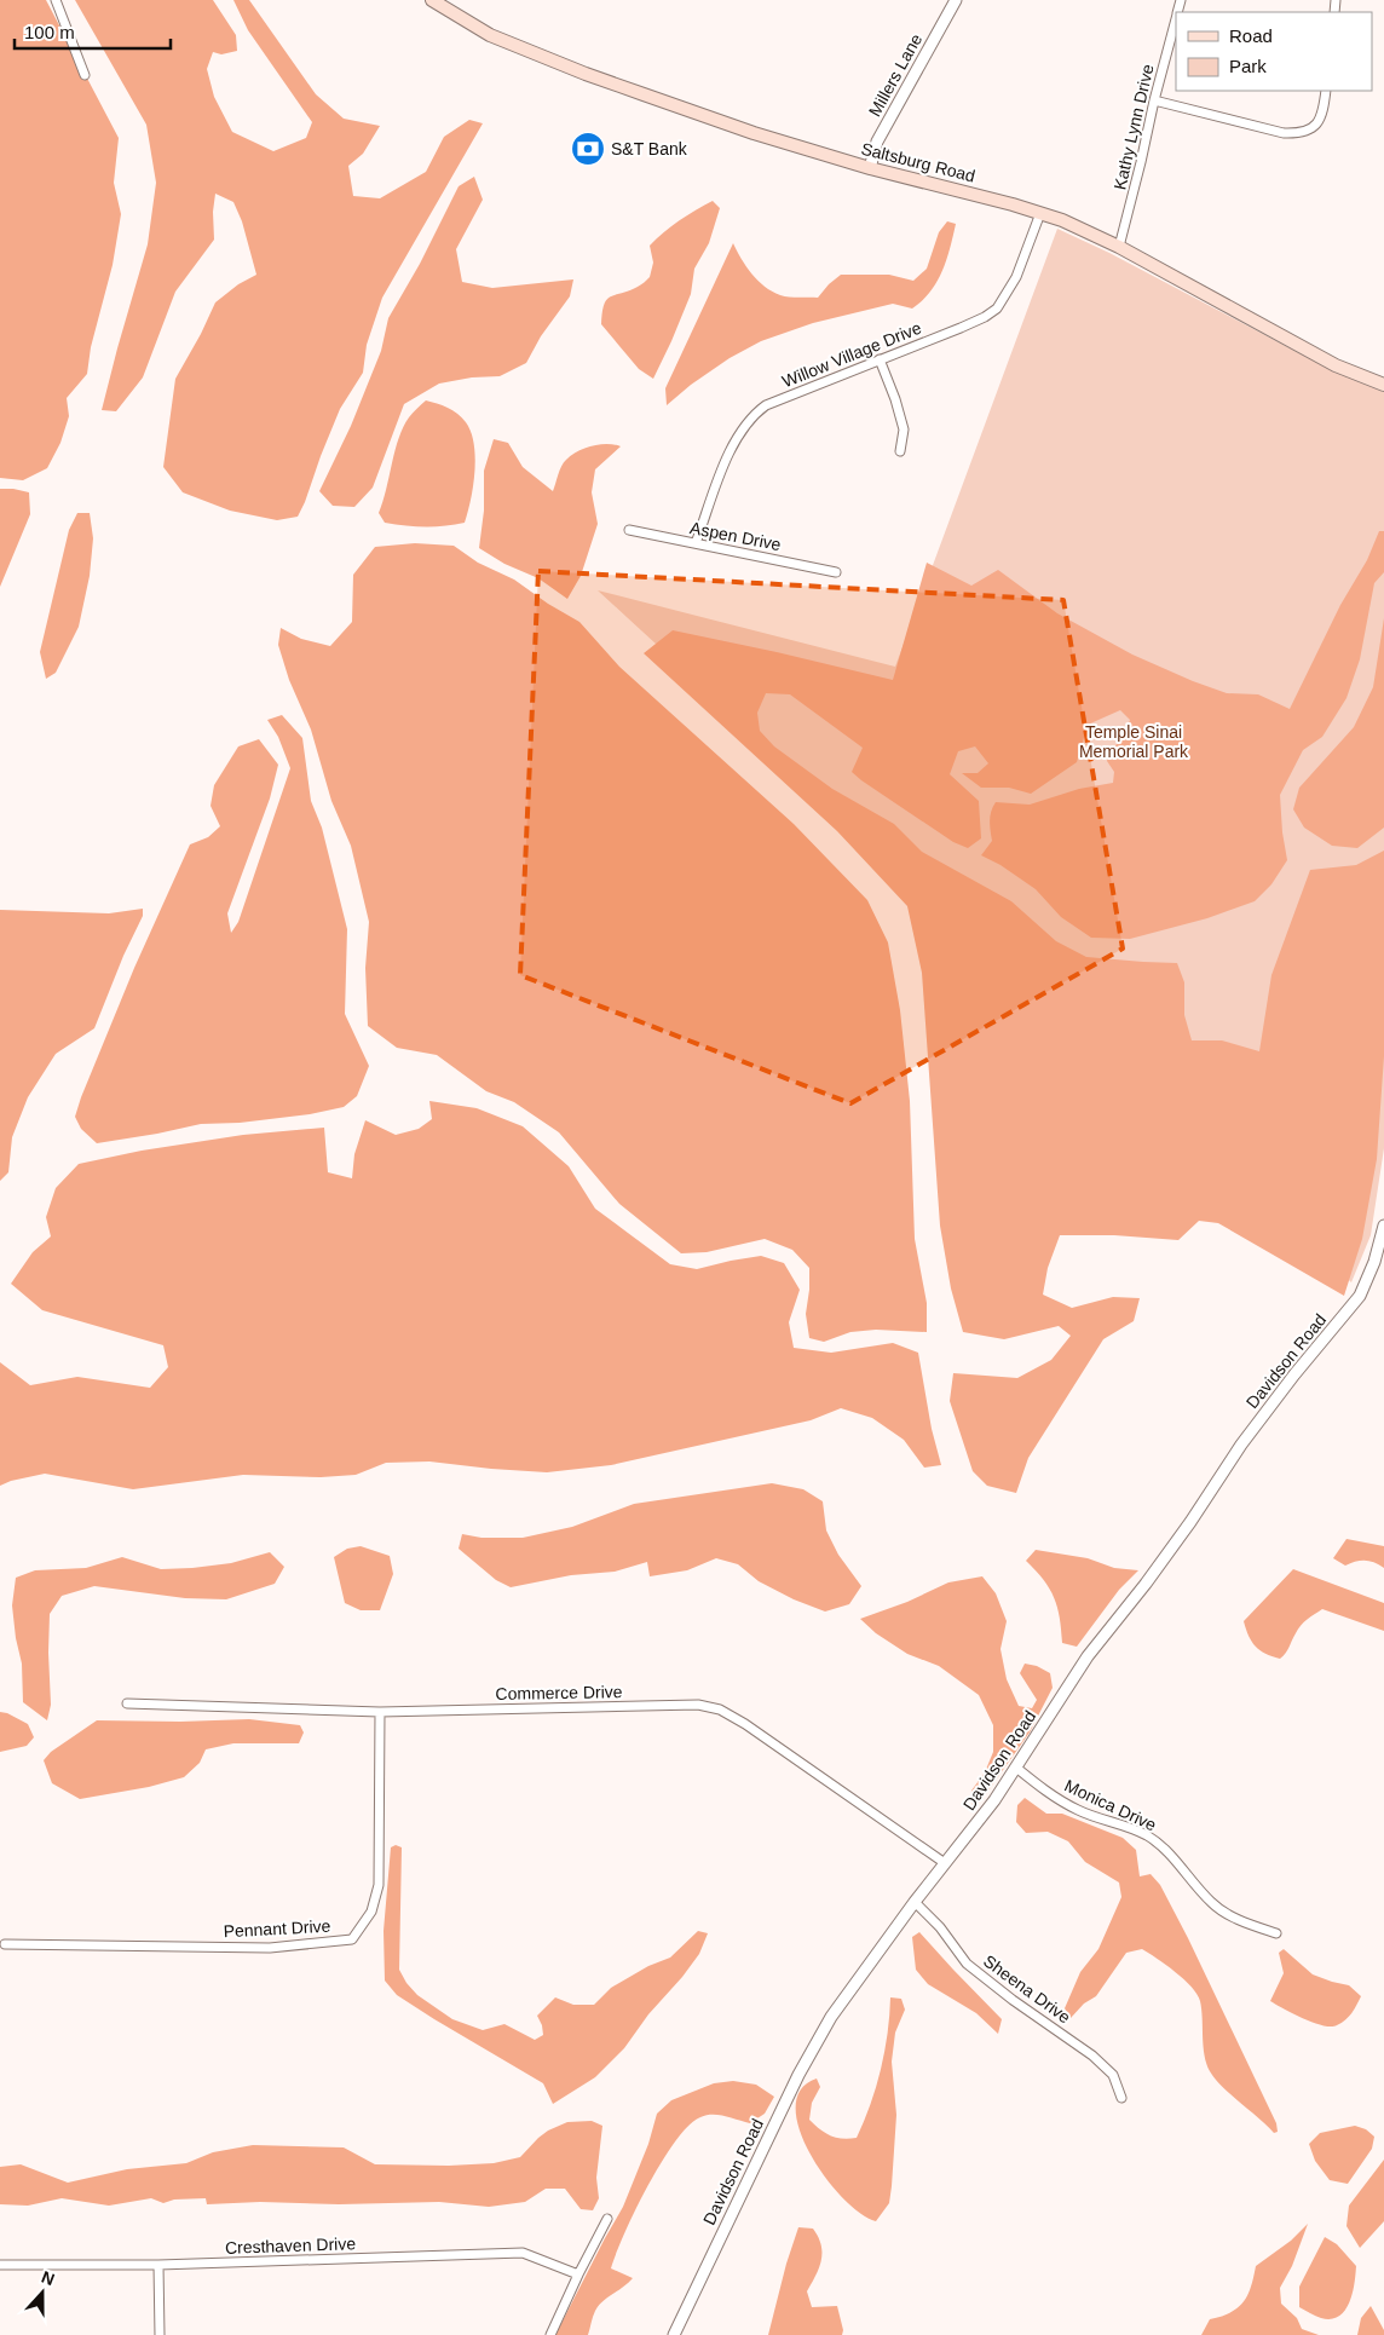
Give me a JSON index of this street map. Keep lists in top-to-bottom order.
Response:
{
  "streets": {
    "main road": ["Saltsburg Road"],
    "street": [
      "Millers Lane",
      "Kathy Lynn Drive",
      "Willow Village Drive",
      "Aspen Drive",
      "Davidson Road",
      "Commerce Drive",
      "Monica Drive",
      "Pennant Drive",
      "Sheena Drive",
      "Cresthaven Drive"
    ]
  },
  "crossings": [
    ["Millers Lane", "Saltsburg Road"],
    ["Kathy Lynn Drive", "Saltsburg Road"],
    ["Saltsburg Road", "Willow Village Drive"],
    ["Willow Village Drive", "Aspen Drive"],
    ["Davidson Road", "Commerce Drive"],
    ["Davidson Road", "Monica Drive"],
    ["Davidson Road", "Sheena Drive"],
    ["Commerce Drive", "Pennant Drive"]
  ],
  "parks": ["Temple Sinai Memorial Park"],
  "places": {
    "bank": ["S&T Bank"]
  },
  "legend": ["Road", "Park"],
  "scale_bar": "100 m",
  "north": "top"
}
